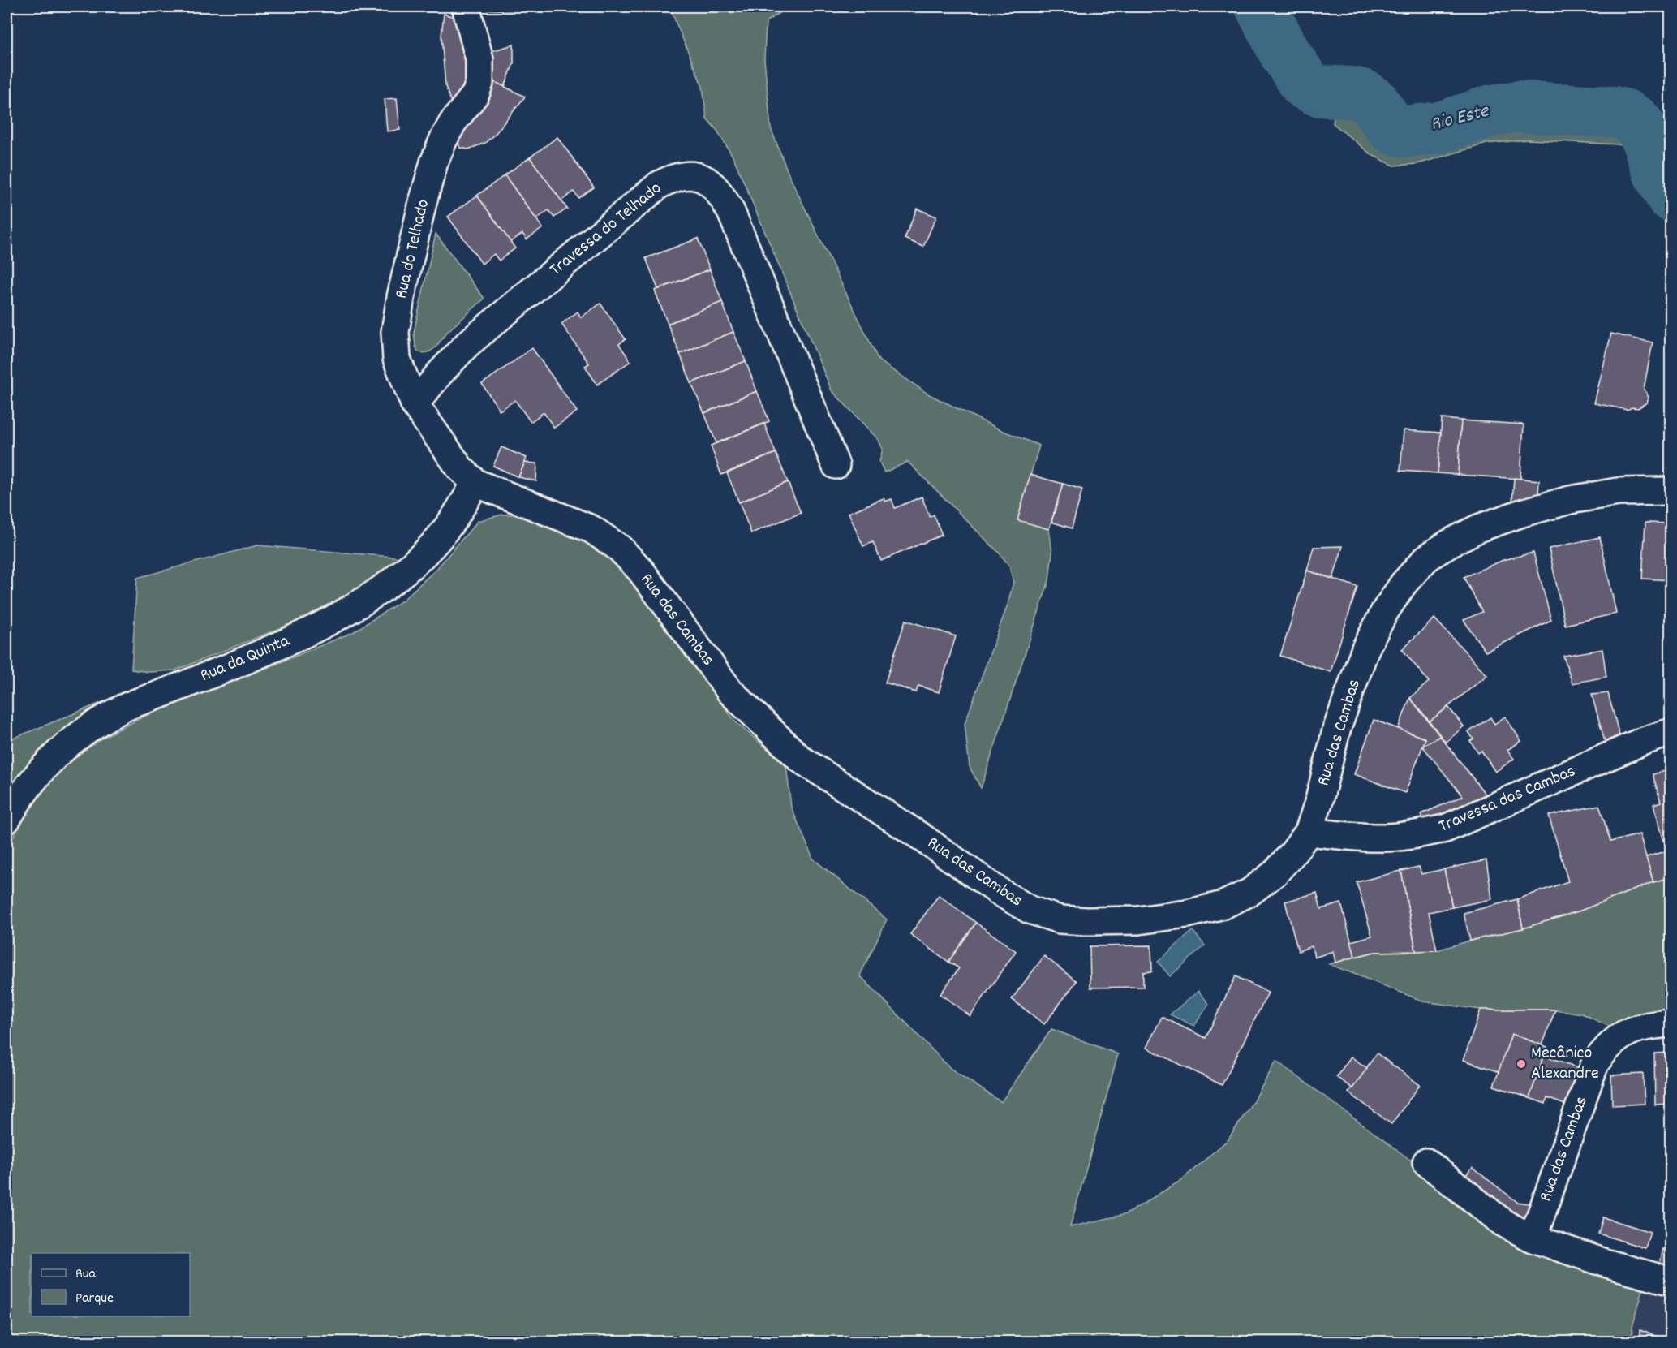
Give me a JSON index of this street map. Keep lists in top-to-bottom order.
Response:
{
  "streets": {
    "street": [
      "Travessa do Telhado",
      "Rua do Telhado",
      "Rua das Cambas",
      "Rua da Quinta",
      "Travessa das Cambas"
    ]
  },
  "crossings": [
    ["Travessa do Telhado", "Rua do Telhado"],
    ["Rua do Telhado", "Rua das Cambas"],
    ["Rua do Telhado", "Rua da Quinta"],
    ["Rua das Cambas", "Rua da Quinta"],
    ["Rua das Cambas", "Travessa das Cambas"]
  ],
  "water": ["Rio Este"],
  "places": ["Mecânico Alexandre"],
  "legend": ["Rua", "Parque"]
}
